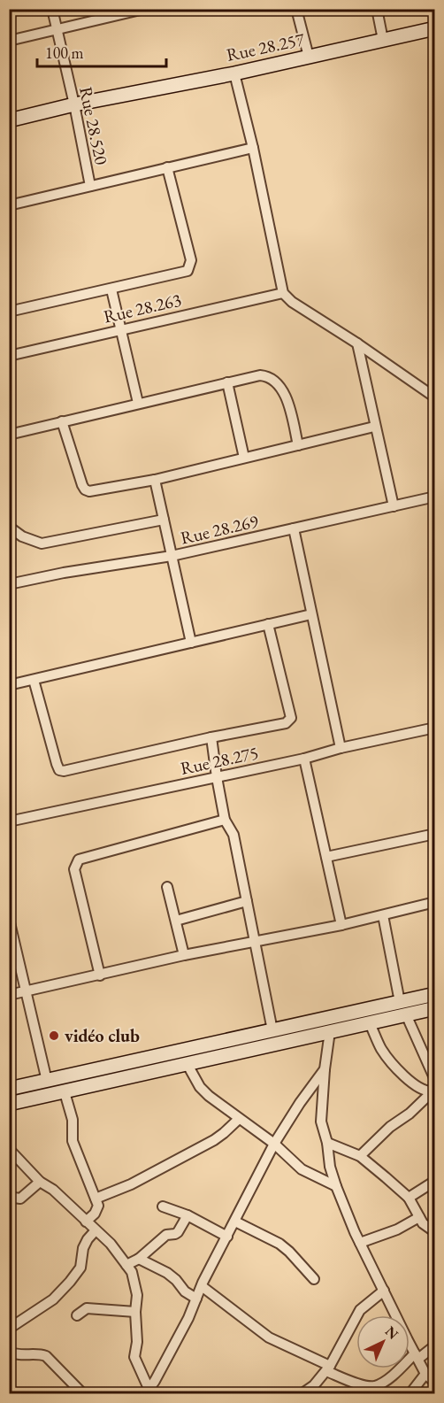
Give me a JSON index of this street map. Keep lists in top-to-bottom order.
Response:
{
  "streets": {
    "main road": ["Rue 28.257"],
    "street": [
      "Rue 28.520",
      "Rue 28.263",
      "Rue 28.269",
      "Rue 28.275"
    ]
  },
  "crossings": [
    ["Rue 28.257", "Rue 28.520"]
  ],
  "places": ["vidéo club"],
  "scale_bar": "100 m",
  "north": "top right"
}
